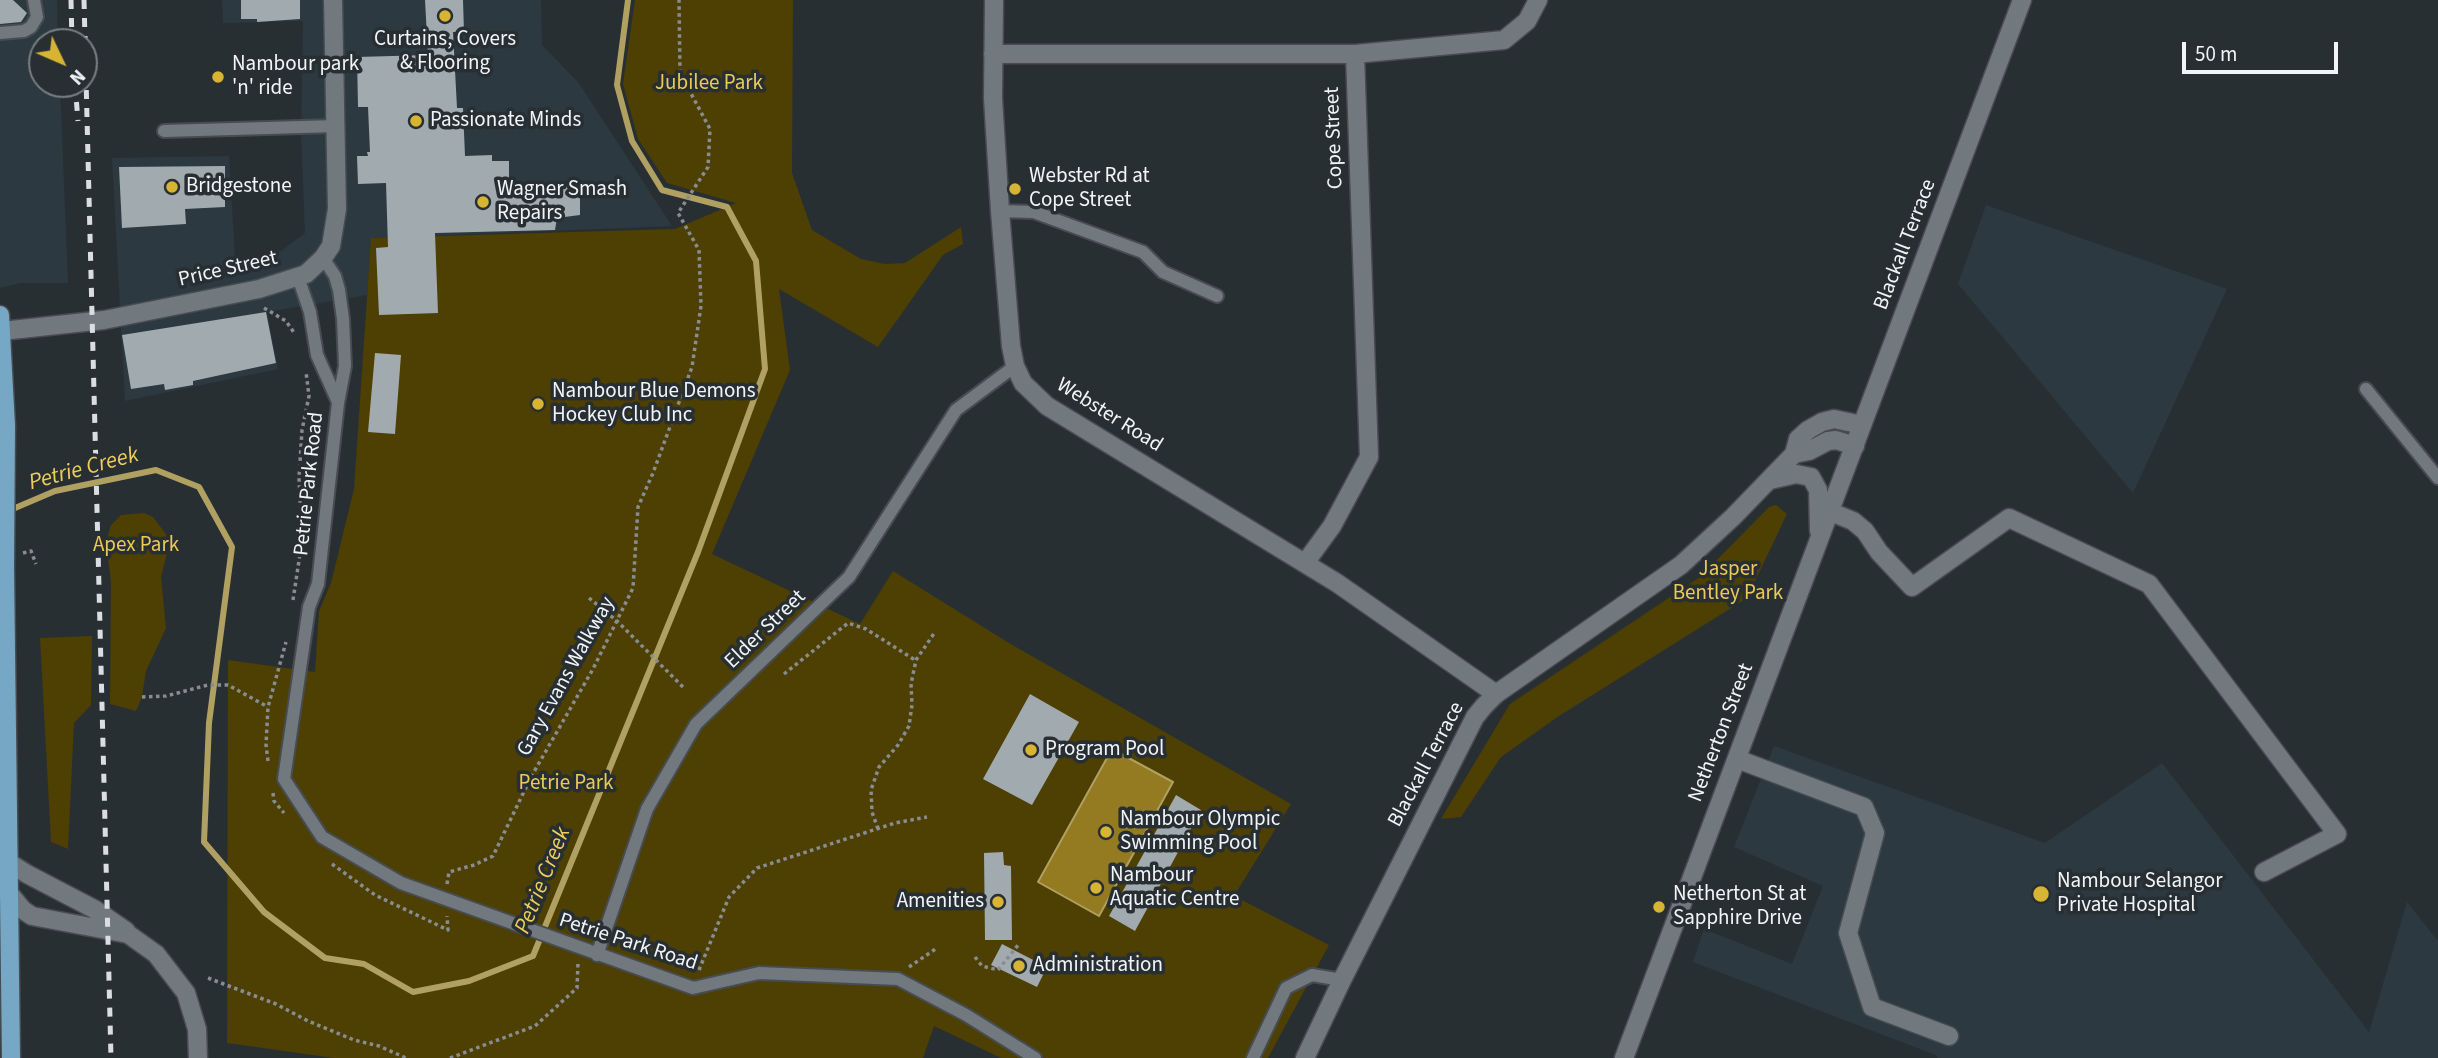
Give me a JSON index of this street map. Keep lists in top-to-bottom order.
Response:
{
  "streets": {
    "street": [
      "Cope Street",
      "Blackall Terrace",
      "Price Street",
      "Webster Road",
      "Netherton Street"
    ],
    "lane": ["Petrie Park Road", "Elder Street"],
    "path": ["Gary Evans Walkway"]
  },
  "crossings": [
    ["Cope Street", "Webster Road"],
    ["Blackall Terrace", "Webster Road"],
    ["Blackall Terrace", "Netherton Street"],
    ["Price Street", "Petrie Park Road"],
    ["Webster Road", "Elder Street"],
    ["Petrie Park Road", "Elder Street"],
    ["Petrie Park Road", "Gary Evans Walkway"]
  ],
  "water": ["Petrie Creek"],
  "parks": [
    "Jubilee Park",
    "Apex Park",
    "Jasper Bentley Park",
    "Petrie Park"
  ],
  "places": [
    "Curtains, Covers & Flooring",
    "Nambour park 'n' ride",
    "Passionate Minds",
    "Bridgestone",
    "Webster Rd at Cope Street",
    "Wagner Smash Repairs",
    "Nambour Blue Demons Hockey Club Inc",
    "Program Pool",
    "Nambour Olympic Swimming Pool",
    "Nambour Aquatic Centre",
    "Nambour Selangor Private Hospital",
    "Amenities",
    "Netherton St at Sapphire Drive",
    "Administration"
  ],
  "scale_bar": "50 m",
  "north": "bottom right"
}
